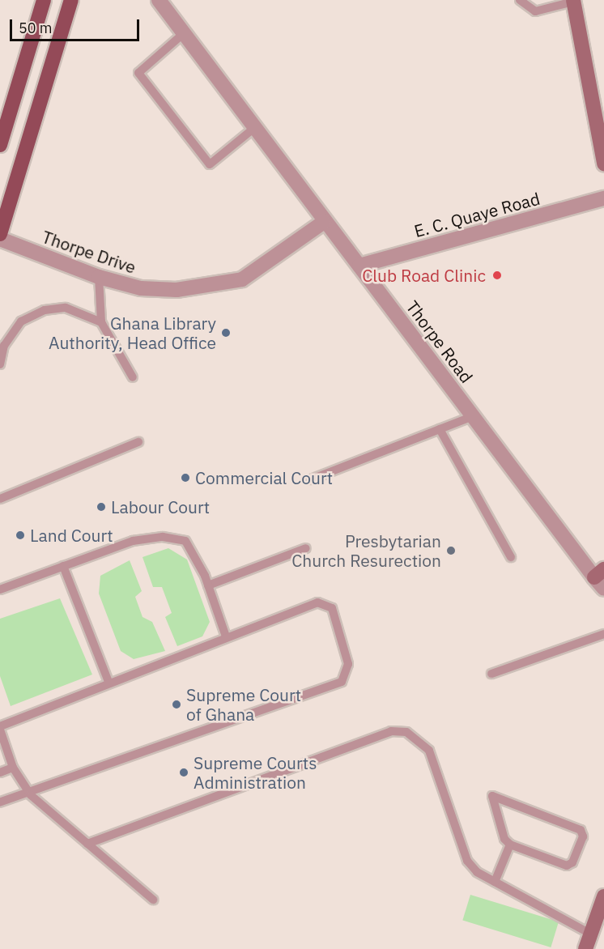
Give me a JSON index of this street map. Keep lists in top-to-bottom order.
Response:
{
  "streets": {
    "street": ["E. C. Quaye Road", "Thorpe Drive", "Thorpe Road"]
  },
  "crossings": [
    ["E. C. Quaye Road", "Thorpe Road"],
    ["Thorpe Drive", "Thorpe Road"]
  ],
  "places": [
    "Club Road Clinic",
    "Ghana Library Authority, Head Office",
    "Commercial Court",
    "Labour Court",
    "Land Court",
    "Presbytarian Church Resurection",
    "Supreme Court of Ghana",
    "Supreme Courts Administration"
  ],
  "scale_bar": "50 m"
}
